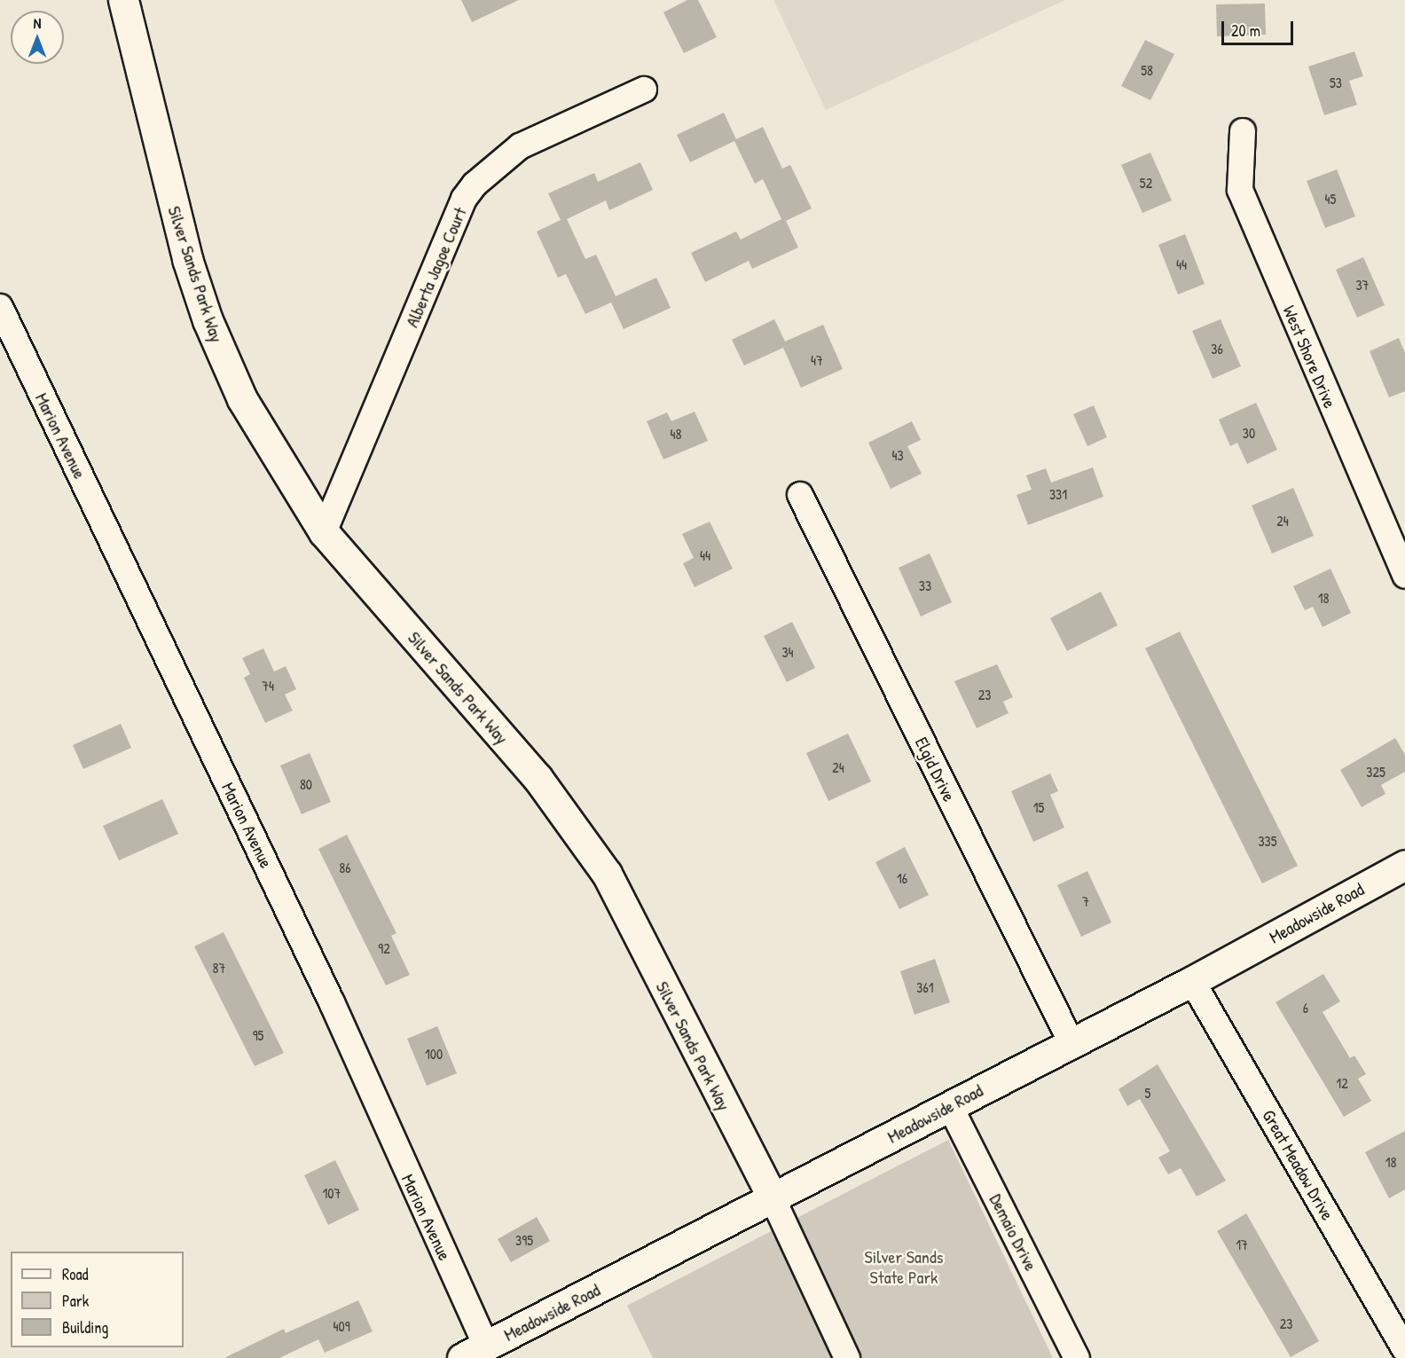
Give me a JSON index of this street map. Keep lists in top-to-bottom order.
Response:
{
  "streets": {
    "street": [
      "Alberta Jagoe Court",
      "Silver Sands Park Way",
      "West Shore Drive",
      "Marion Avenue",
      "Elgid Drive",
      "Meadowside Road",
      "Great Meadow Drive",
      "Demaio Drive"
    ]
  },
  "crossings": [
    ["Alberta Jagoe Court", "Silver Sands Park Way"],
    ["Silver Sands Park Way", "Meadowside Road"],
    ["Marion Avenue", "Meadowside Road"],
    ["Elgid Drive", "Meadowside Road"],
    ["Meadowside Road", "Great Meadow Drive"],
    ["Meadowside Road", "Demaio Drive"]
  ],
  "parks": ["Silver Sands State Park"],
  "house_numbers": [
    "58",
    "53",
    "52",
    "45",
    "44",
    "37",
    "36",
    "47",
    "30",
    "48",
    "43",
    "331",
    "24",
    "44",
    "33",
    "18",
    "34",
    "74",
    "23",
    "24",
    "325",
    "80",
    "15",
    "335",
    "86",
    "16",
    "7",
    "92",
    "87",
    "361",
    "6",
    "95",
    "100",
    "12",
    "5",
    "18",
    "107",
    "395",
    "17",
    "23",
    "409"
  ],
  "legend": ["Road", "Park", "Building"],
  "scale_bar": "20 m",
  "north": "top"
}
